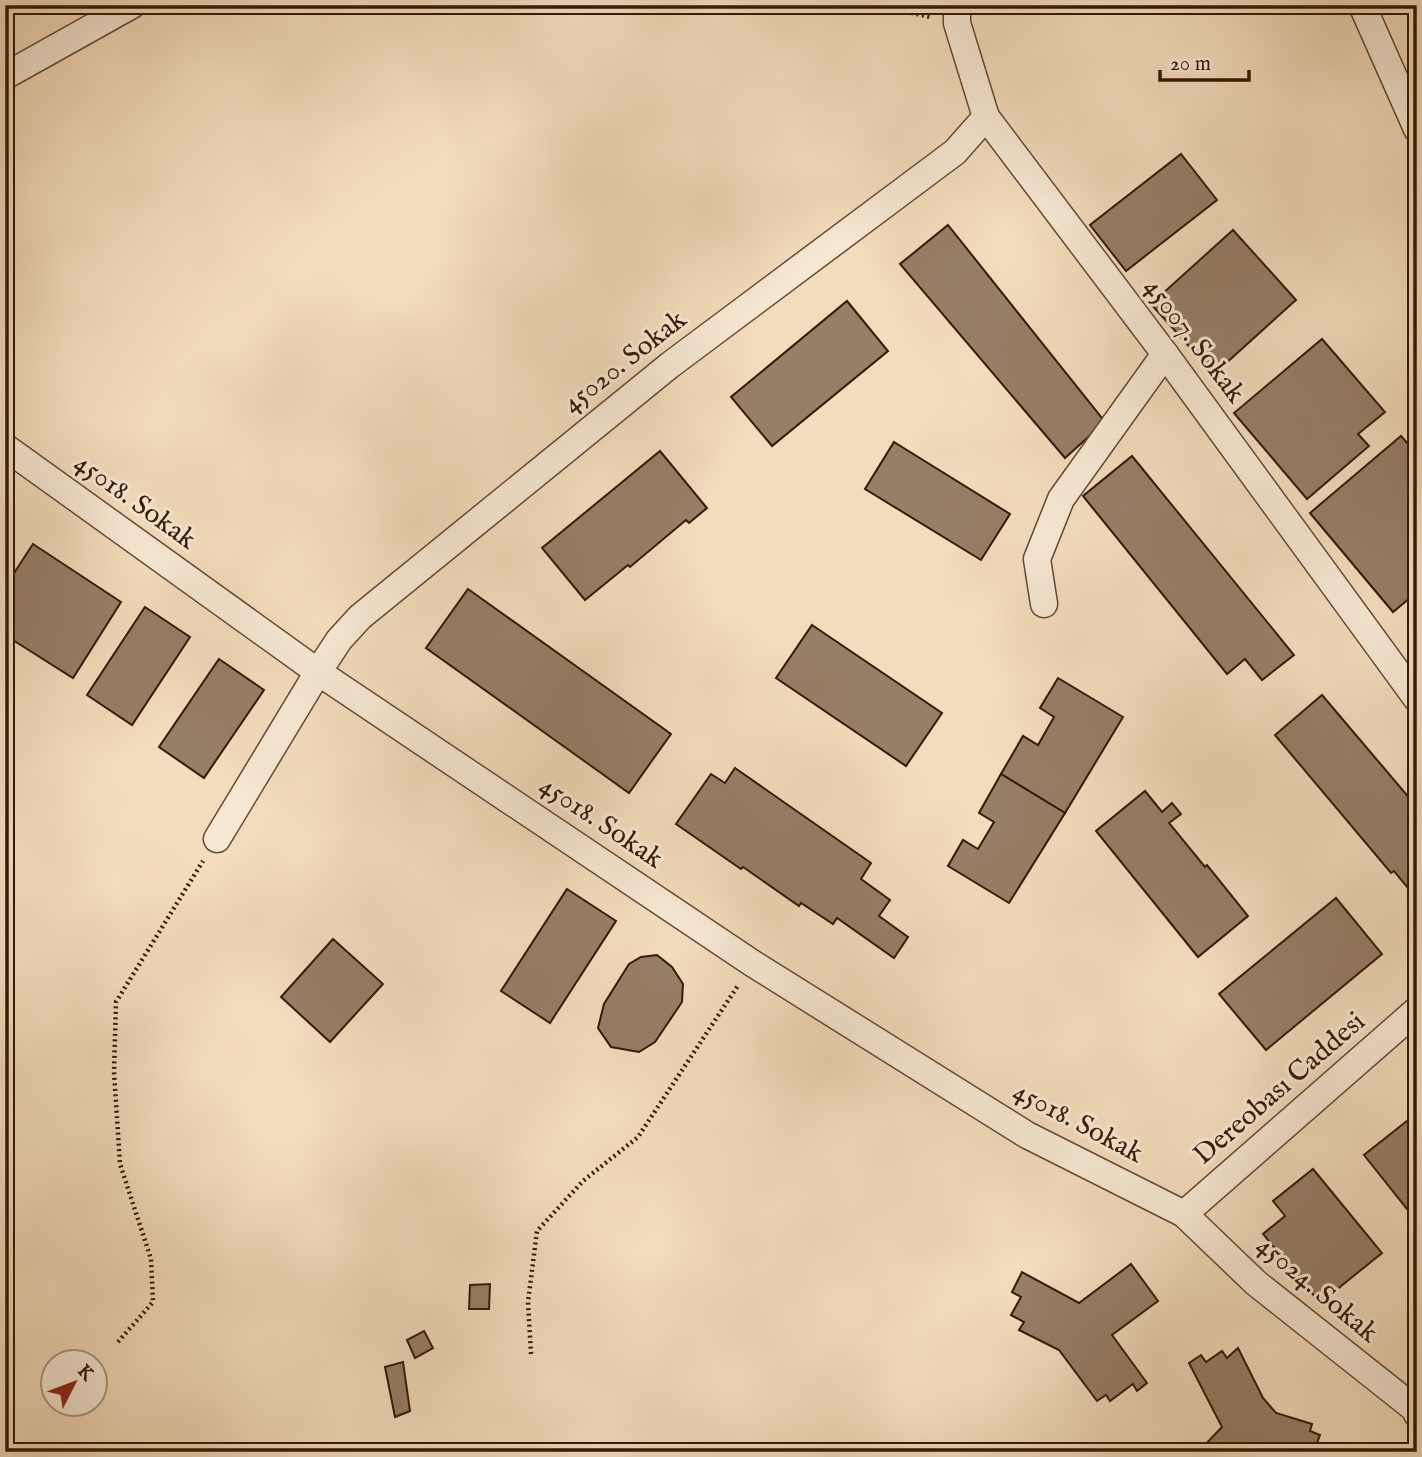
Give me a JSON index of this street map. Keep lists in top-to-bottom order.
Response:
{
  "streets": {
    "street": [
      "45007. Sokak",
      "45020. Sokak",
      "45018. Sokak",
      "Dereobası Caddesi",
      "45024. Sokak"
    ]
  },
  "crossings": [
    ["45007. Sokak", "45020. Sokak"],
    ["45020. Sokak", "45018. Sokak"],
    ["45018. Sokak", "Dereobası Caddesi"],
    ["45018. Sokak", "45024. Sokak"],
    ["Dereobası Caddesi", "45024. Sokak"]
  ],
  "scale_bar": "20 m",
  "north": "top right"
}
